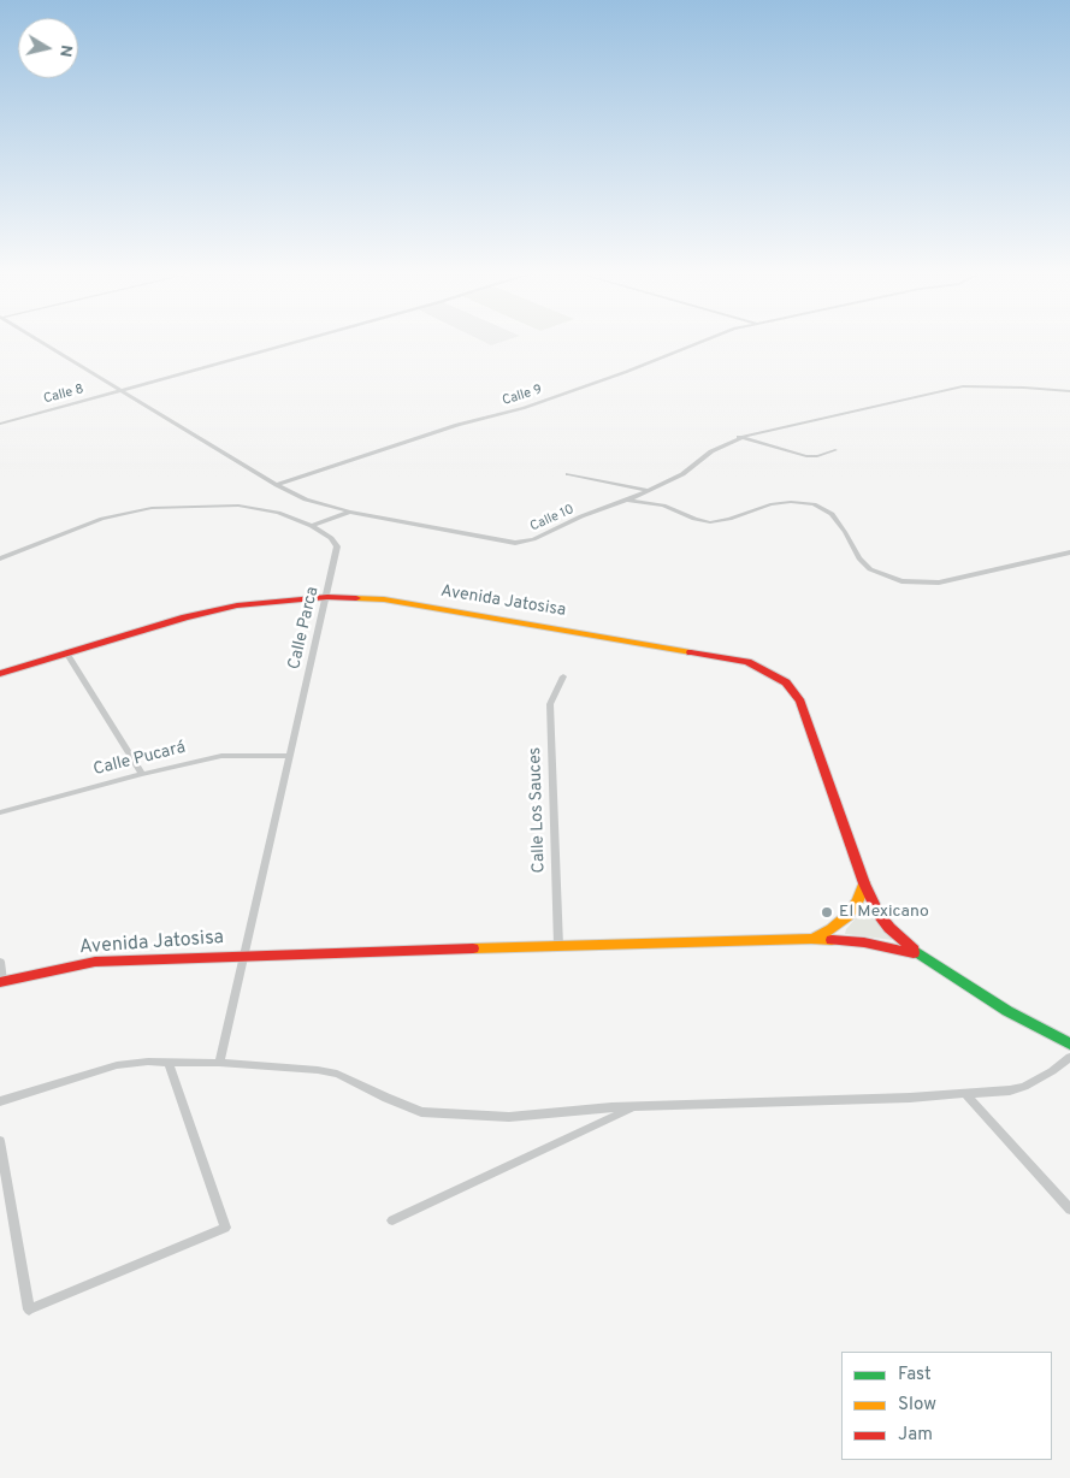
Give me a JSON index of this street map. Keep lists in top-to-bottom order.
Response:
{
  "streets": {
    "street": [
      "Calle 8",
      "Calle 9",
      "Calle 10",
      "Avenida Jatosisa",
      "Calle Parca",
      "Calle Pucará",
      "Calle Los Sauces"
    ]
  },
  "crossings": [
    ["Calle 8", "Calle 10"],
    ["Calle 9", "Calle 10"],
    ["Avenida Jatosisa", "Calle Parca"],
    ["Avenida Jatosisa", "Calle Los Sauces"],
    ["Calle Parca", "Calle Pucará"]
  ],
  "places": ["El Mexicano"],
  "legend": ["Fast", "Slow", "Jam"],
  "north": "right"
}
